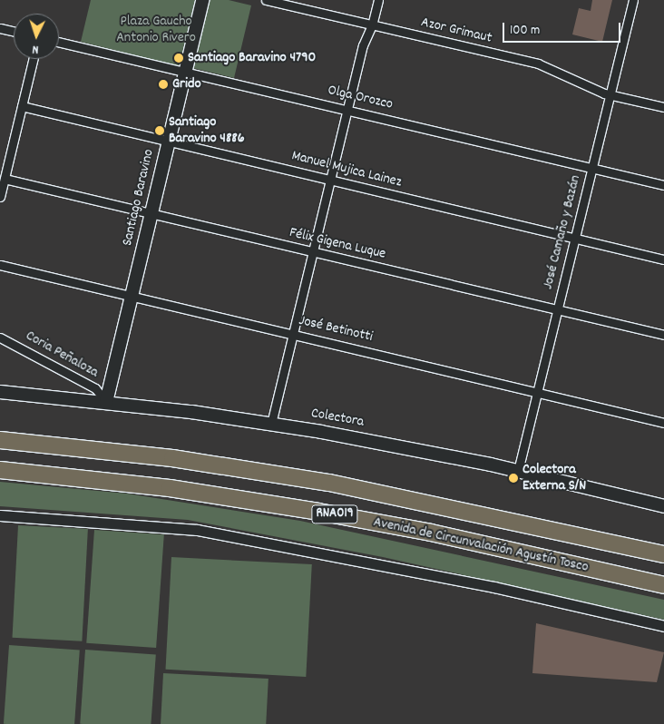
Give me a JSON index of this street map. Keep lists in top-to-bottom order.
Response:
{
  "streets": {
    "highway": ["RNA019", "Avenida de Circunvalación Agustín Tosco"],
    "main road": ["Santiago Baravino", "Colectora"],
    "street": [
      "Azor Grimaut",
      "Olga Orozco",
      "Manuel Mujica Lainez",
      "José Camaño y Bazán",
      "Félix Gigena Luque",
      "José Betinotti",
      "Coria Peñaloza"
    ]
  },
  "crossings": [
    ["Azor Grimaut", "José Camaño y Bazán"],
    ["Olga Orozco", "Santiago Baravino"],
    ["Olga Orozco", "José Camaño y Bazán"],
    ["Manuel Mujica Lainez", "Santiago Baravino"],
    ["Manuel Mujica Lainez", "José Camaño y Bazán"],
    ["Santiago Baravino", "Félix Gigena Luque"],
    ["Santiago Baravino", "José Betinotti"],
    ["Santiago Baravino", "Coria Peñaloza"],
    ["Santiago Baravino", "Colectora"],
    ["José Camaño y Bazán", "Félix Gigena Luque"],
    ["José Camaño y Bazán", "José Betinotti"],
    ["José Camaño y Bazán", "Colectora"],
    ["Coria Peñaloza", "Colectora"]
  ],
  "parks": ["Plaza Gaucho Antonio Rivero"],
  "places": [
    "Santiago Baravino 4790",
    "Grido",
    "Santiago Baravino 4886",
    "Colectora Externa S/N"
  ],
  "scale_bar": "100 m",
  "north": "bottom"
}
